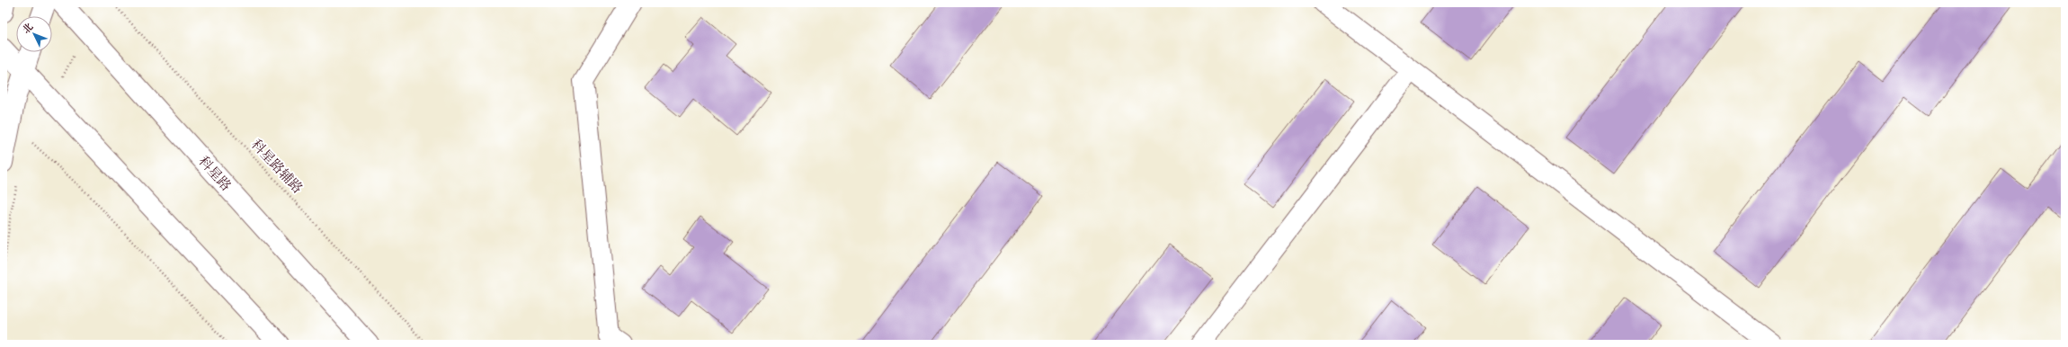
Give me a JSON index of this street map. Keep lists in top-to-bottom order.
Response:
{
  "streets": {
    "street": ["科星路"],
    "path": ["科星路辅路"]
  },
  "north": "top left"
}
